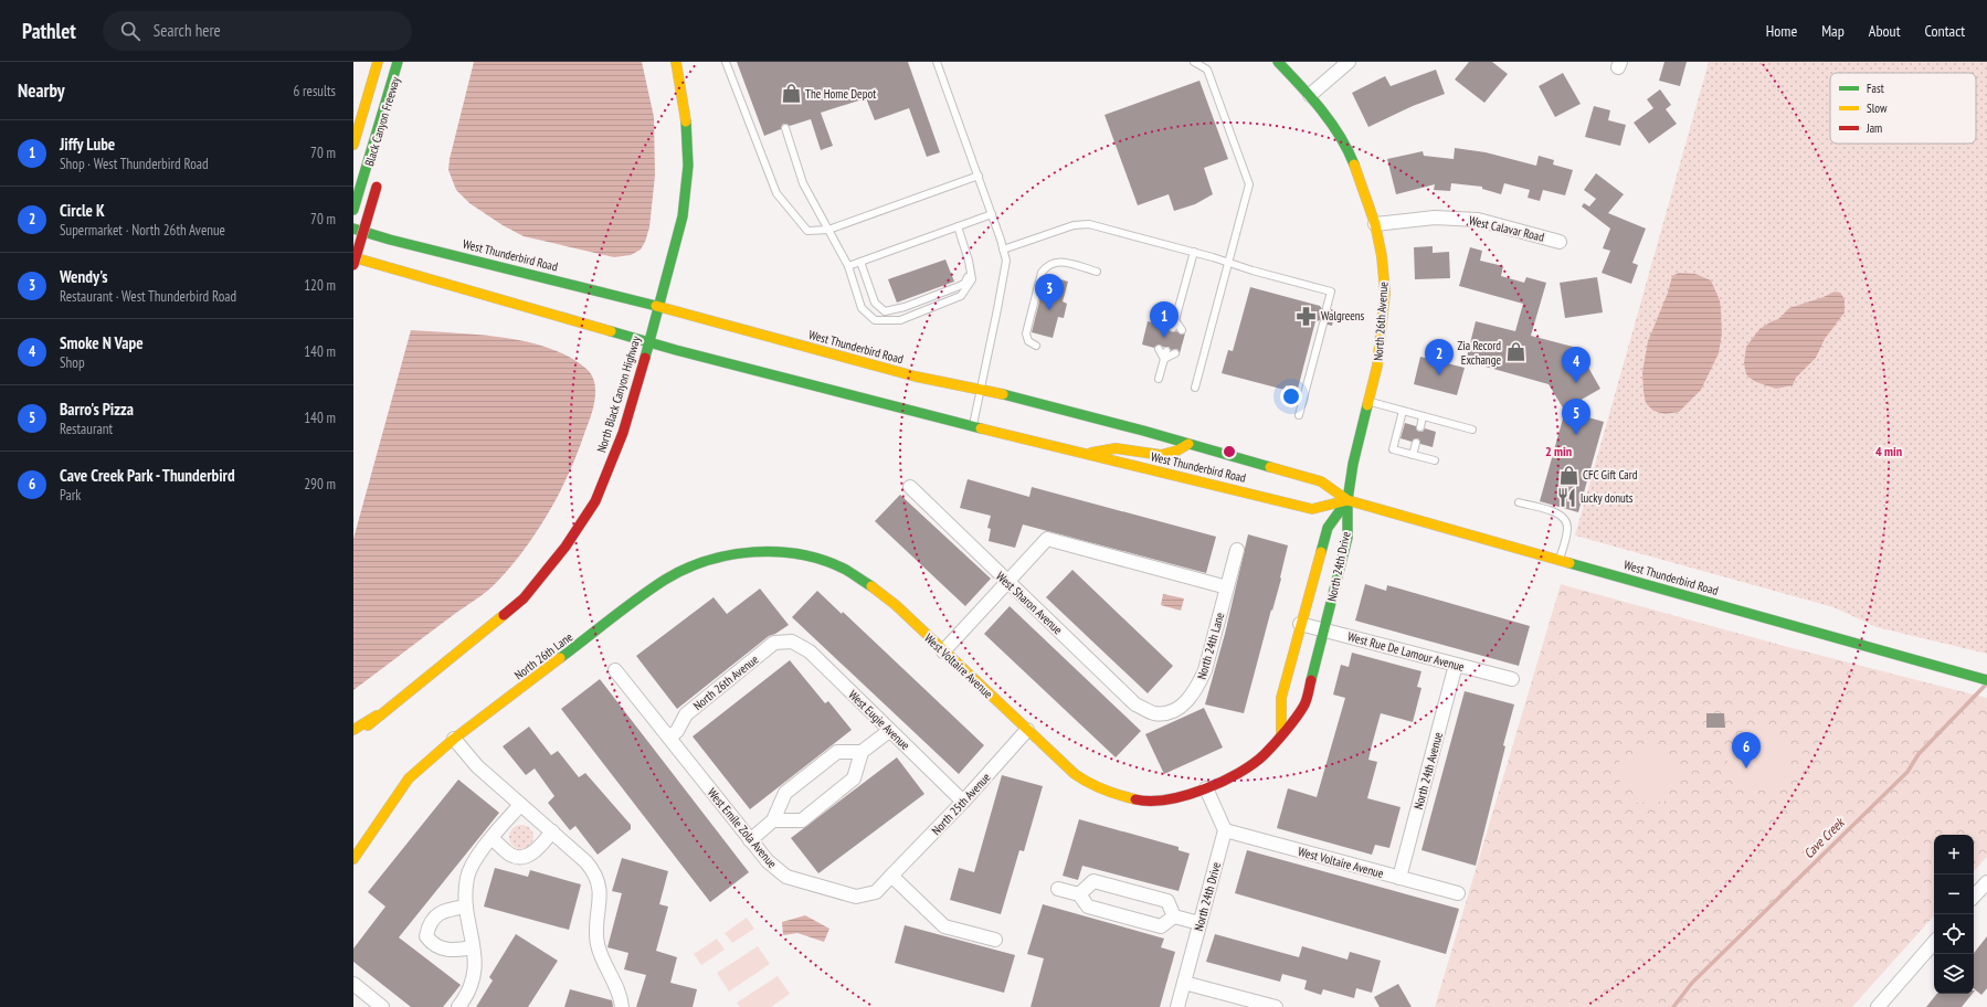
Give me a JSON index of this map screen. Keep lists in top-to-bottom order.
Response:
{
  "streets": {
    "main road": [
      "West Thunderbird Road",
      "North 26th Avenue",
      "North Black Canyon Highway",
      "North 24th Drive",
      "North 26th Lane",
      "West Voltaire Avenue"
    ],
    "street": [
      "West Calavar Road",
      "West Sharon Avenue",
      "North 24th Lane",
      "West Rue De Lamour Avenue",
      "West Eugie Avenue",
      "North 24th Avenue",
      "North 25th Avenue",
      "West Emile Zola Avenue"
    ]
  },
  "crossings": [
    ["West Calavar Road", "North 26th Avenue"],
    ["West Thunderbird Road", "North 26th Avenue"],
    ["West Thunderbird Road", "North Black Canyon Highway"],
    ["West Thunderbird Road", "North 24th Drive"],
    ["North 26th Avenue", "North 24th Drive"],
    ["North 26th Avenue", "West Eugie Avenue"],
    ["North 26th Avenue", "West Emile Zola Avenue"],
    ["North 24th Drive", "West Rue De Lamour Avenue"],
    ["North 24th Drive", "West Voltaire Avenue"],
    ["West Sharon Avenue", "North 24th Lane"],
    ["West Rue De Lamour Avenue", "North 24th Avenue"],
    ["North 26th Lane", "West Voltaire Avenue"],
    ["West Voltaire Avenue", "North 24th Avenue"],
    ["West Voltaire Avenue", "North 25th Avenue"],
    ["West Eugie Avenue", "North 25th Avenue"],
    ["North 25th Avenue", "West Emile Zola Avenue"]
  ],
  "water": ["Cave Creek"],
  "places": {
    "shop": ["The Home Depot", "Zia Record Exchange", "CFC Gift Card"],
    "pharmacy": ["Walgreens"],
    "restaurant": ["lucky donuts"]
  },
  "legend": ["Fast", "Slow", "Jam"],
  "page": {
    "header": "Pathlet",
    "search": "Search here",
    "nav": [
      "Home",
      "Map",
      "About",
      "Contact"
    ],
    "heading": ["Nearby", "6 results"],
    "list": [
      {
        "mark": "1",
        "name": "Jiffy Lube",
        "note": "Shop · West Thunderbird Road",
        "value": "70 m"
      },
      {
        "mark": "2",
        "name": "Circle K",
        "note": "Supermarket · North 26th Avenue",
        "value": "70 m"
      },
      {
        "mark": "3",
        "name": "Wendy's",
        "note": "Restaurant · West Thunderbird Road",
        "value": "120 m"
      },
      {
        "mark": "4",
        "name": "Smoke N Vape",
        "note": "Shop",
        "value": "140 m"
      },
      {
        "mark": "5",
        "name": "Barro's Pizza",
        "note": "Restaurant",
        "value": "140 m"
      },
      {
        "mark": "6",
        "name": "Cave Creek Park - Thunderbird",
        "note": "Park",
        "value": "290 m"
      }
    ],
    "pins": [
      "3",
      "1",
      "2",
      "4",
      "5",
      "6"
    ],
    "map_buttons": ["+", "−"]
  },
  "rings": ["2 min", "4 min"]
}
